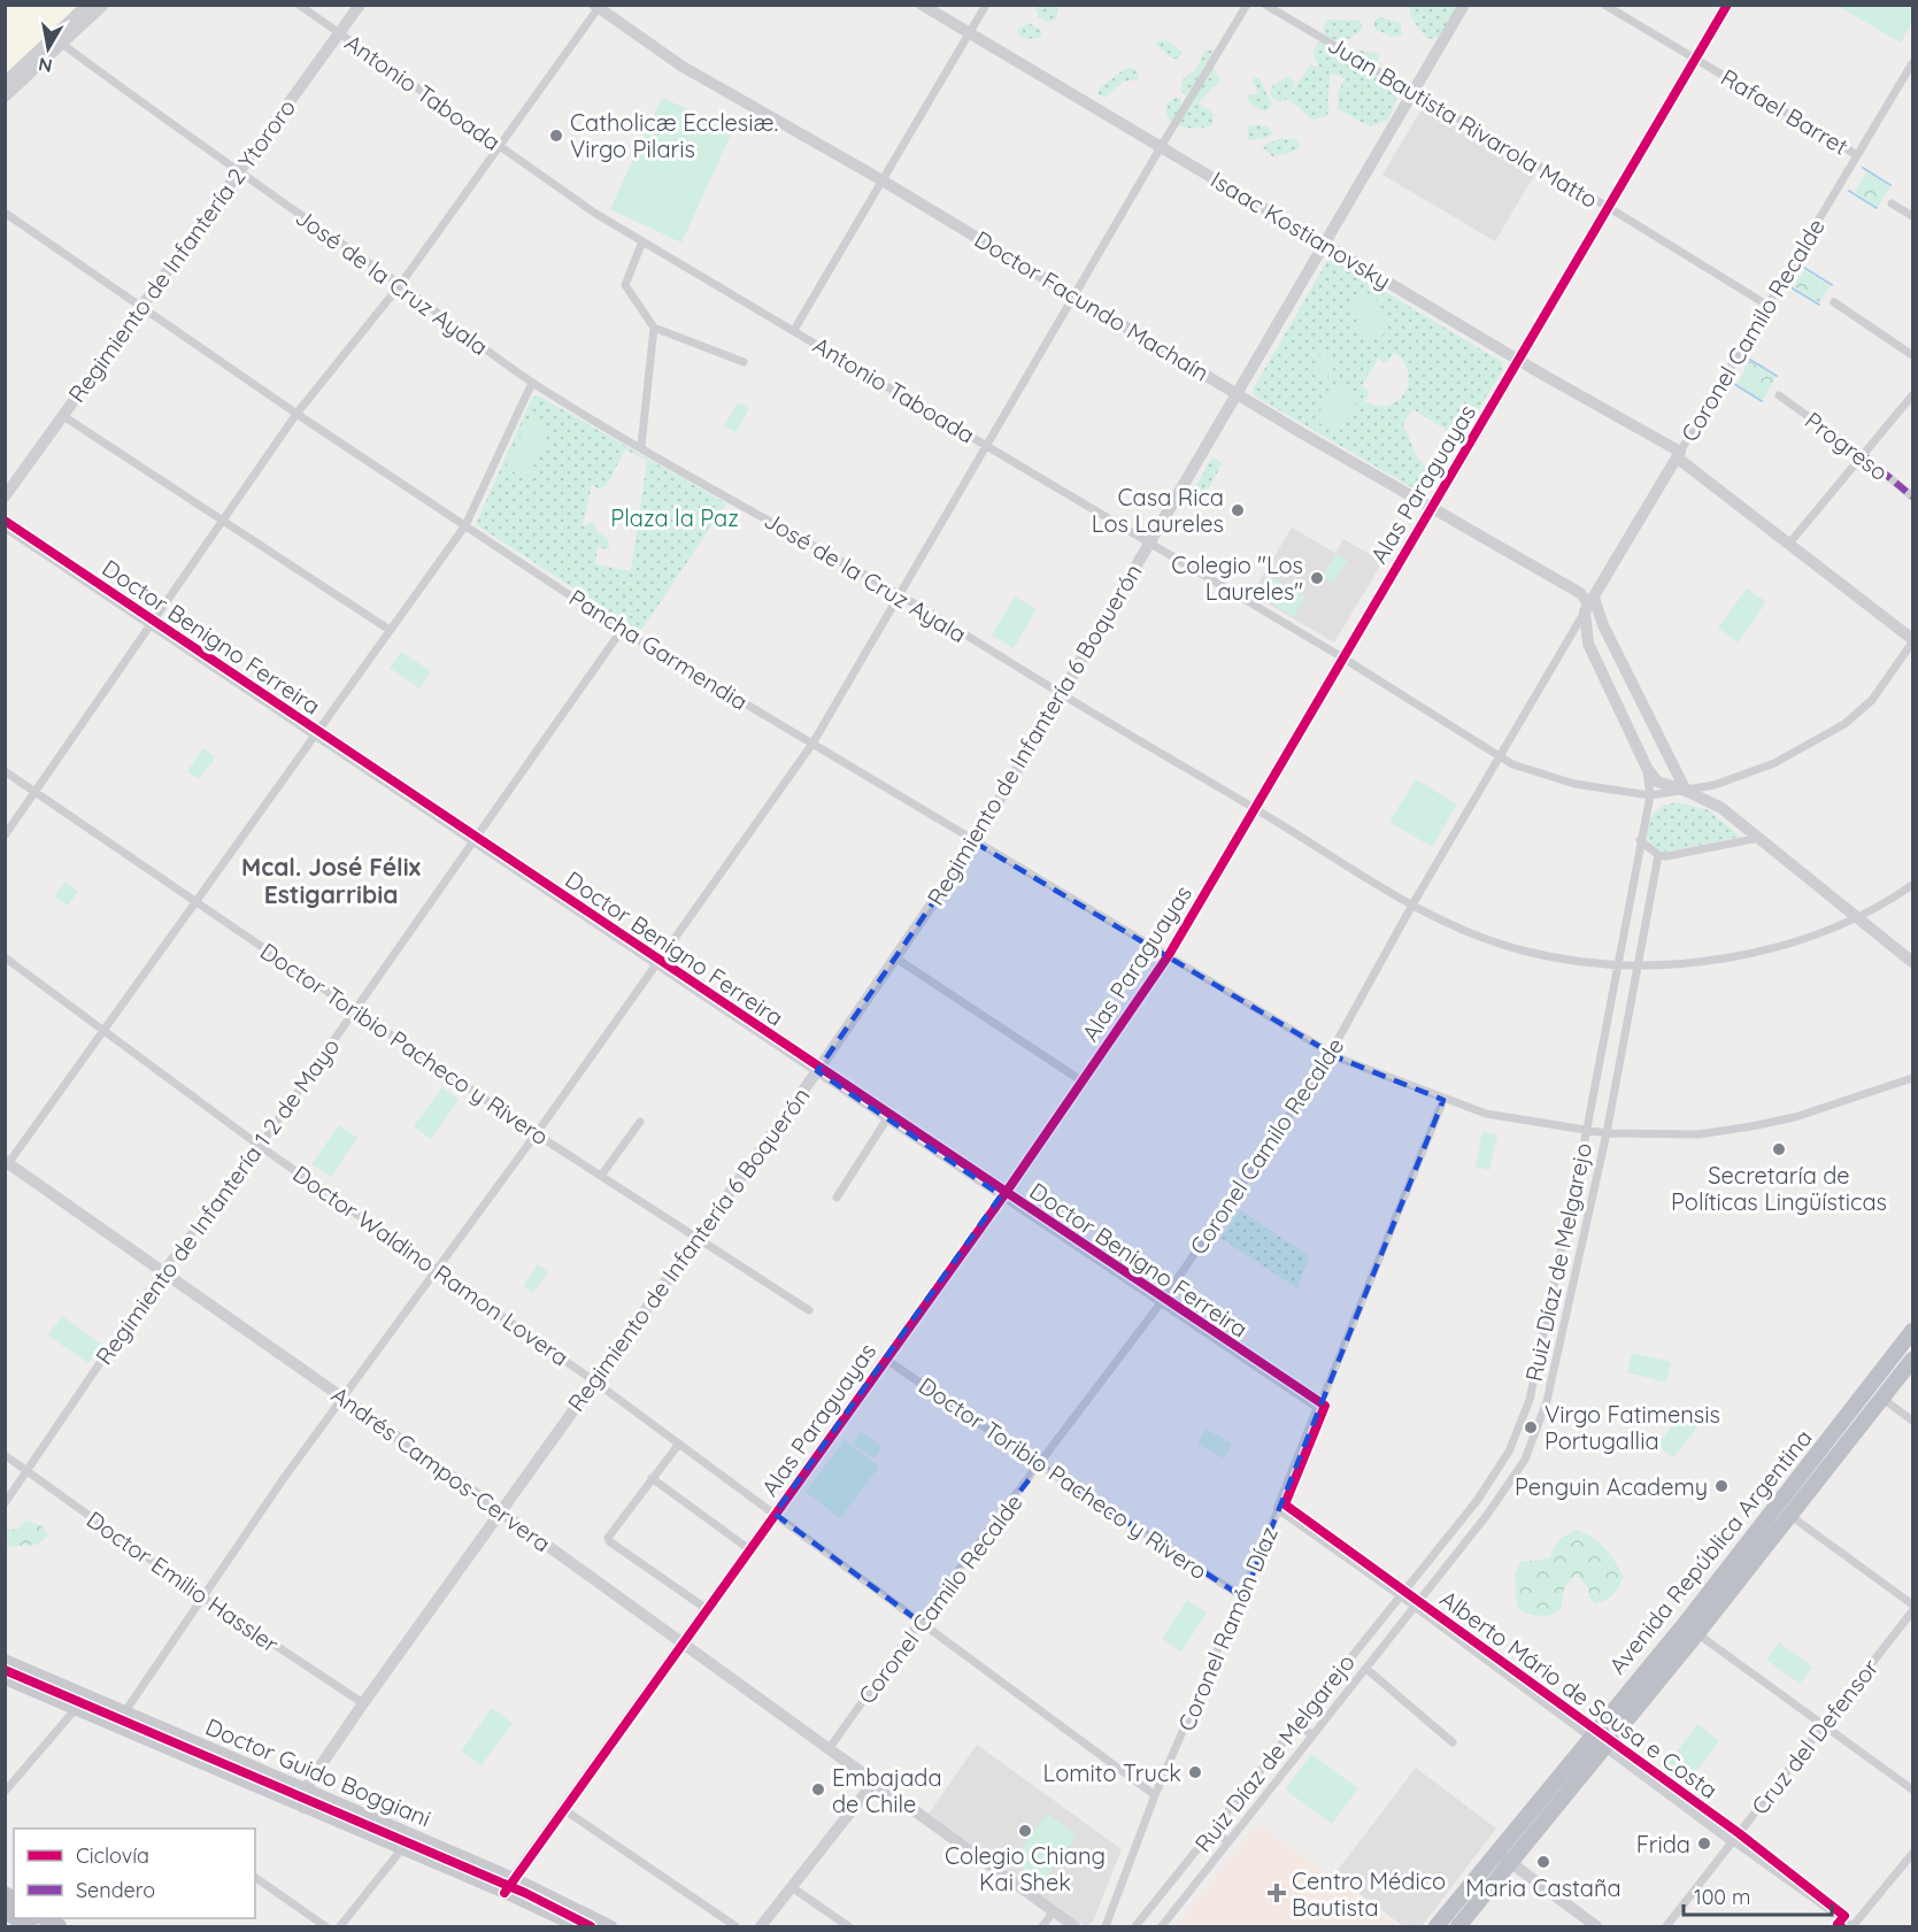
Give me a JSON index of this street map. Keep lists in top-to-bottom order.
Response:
{
  "streets": {
    "highway": ["Avenida República Argentina"],
    "main road": ["Doctor Guido Boggiani"],
    "street": [
      "Antonio Taboada",
      "Rafael Barret",
      "Juan Bautista Rivarola Matto",
      "Isaac Kostianovsky",
      "Regimiento de Infantería 2 Ytororo",
      "José de la Cruz Ayala",
      "Doctor Facundo Machaín",
      "Coronel Camilo Recalde",
      "Progreso",
      "Alas Paraguayas",
      "Doctor Benigno Ferreira",
      "Pancha Garmendia",
      "Regimiento de Infantería 6 Boquerón",
      "Doctor Toribio Pacheco y Rivero",
      "Regimiento de Infantería 1 2 de Mayo",
      "Ruiz Díaz de Melgarejo",
      "Doctor Waldino Ramon Lovera",
      "Andrés Campos-Cervera",
      "Doctor Emilio Hassler",
      "Coronel Ramón Díaz",
      "Alberto Mário de Sousa e Costa",
      "Cruz del Defensor"
    ]
  },
  "crossings": [
    ["Antonio Taboada", "Regimiento de Infantería 2 Ytororo"],
    ["Antonio Taboada", "Coronel Camilo Recalde"],
    ["Antonio Taboada", "Alas Paraguayas"],
    ["Antonio Taboada", "Regimiento de Infantería 6 Boquerón"],
    ["Antonio Taboada", "Ruiz Díaz de Melgarejo"],
    ["Rafael Barret", "Coronel Camilo Recalde"],
    ["Rafael Barret", "Alas Paraguayas"],
    ["Juan Bautista Rivarola Matto", "Coronel Camilo Recalde"],
    ["Juan Bautista Rivarola Matto", "Alas Paraguayas"],
    ["Juan Bautista Rivarola Matto", "Regimiento de Infantería 6 Boquerón"],
    ["Isaac Kostianovsky", "Coronel Camilo Recalde"],
    ["Isaac Kostianovsky", "Alas Paraguayas"],
    ["Isaac Kostianovsky", "Regimiento de Infantería 6 Boquerón"],
    ["Regimiento de Infantería 2 Ytororo", "José de la Cruz Ayala"],
    ["Regimiento de Infantería 2 Ytororo", "Pancha Garmendia"],
    ["José de la Cruz Ayala", "Coronel Camilo Recalde"],
    ["José de la Cruz Ayala", "Alas Paraguayas"],
    ["José de la Cruz Ayala", "Regimiento de Infantería 6 Boquerón"],
    ["José de la Cruz Ayala", "Ruiz Díaz de Melgarejo"],
    ["Doctor Facundo Machaín", "Coronel Camilo Recalde"],
    ["Doctor Facundo Machaín", "Alas Paraguayas"],
    ["Doctor Facundo Machaín", "Regimiento de Infantería 6 Boquerón"],
    ["Coronel Camilo Recalde", "Doctor Benigno Ferreira"],
    ["Coronel Camilo Recalde", "Pancha Garmendia"],
    ["Coronel Camilo Recalde", "Doctor Toribio Pacheco y Rivero"],
    ["Coronel Camilo Recalde", "Doctor Waldino Ramon Lovera"],
    ["Coronel Camilo Recalde", "Andrés Campos-Cervera"],
    ["Alas Paraguayas", "Doctor Benigno Ferreira"],
    ["Alas Paraguayas", "Pancha Garmendia"],
    ["Alas Paraguayas", "Doctor Toribio Pacheco y Rivero"],
    ["Alas Paraguayas", "Doctor Waldino Ramon Lovera"],
    ["Alas Paraguayas", "Andrés Campos-Cervera"],
    ["Alas Paraguayas", "Doctor Guido Boggiani"],
    ["Doctor Benigno Ferreira", "Regimiento de Infantería 6 Boquerón"],
    ["Doctor Benigno Ferreira", "Regimiento de Infantería 1 2 de Mayo"],
    ["Doctor Benigno Ferreira", "Coronel Ramón Díaz"],
    ["Pancha Garmendia", "Regimiento de Infantería 6 Boquerón"],
    ["Pancha Garmendia", "Regimiento de Infantería 1 2 de Mayo"],
    ["Pancha Garmendia", "Ruiz Díaz de Melgarejo"],
    ["Pancha Garmendia", "Coronel Ramón Díaz"],
    ["Regimiento de Infantería 6 Boquerón", "Doctor Toribio Pacheco y Rivero"],
    ["Regimiento de Infantería 6 Boquerón", "Doctor Waldino Ramon Lovera"],
    ["Regimiento de Infantería 6 Boquerón", "Andrés Campos-Cervera"],
    ["Regimiento de Infantería 6 Boquerón", "Doctor Emilio Hassler"],
    ["Regimiento de Infantería 6 Boquerón", "Doctor Guido Boggiani"],
    ["Doctor Toribio Pacheco y Rivero", "Regimiento de Infantería 1 2 de Mayo"],
    ["Doctor Toribio Pacheco y Rivero", "Coronel Ramón Díaz"],
    ["Regimiento de Infantería 1 2 de Mayo", "Doctor Waldino Ramon Lovera"],
    ["Regimiento de Infantería 1 2 de Mayo", "Andrés Campos-Cervera"],
    ["Regimiento de Infantería 1 2 de Mayo", "Doctor Emilio Hassler"],
    ["Ruiz Díaz de Melgarejo", "Alberto Mário de Sousa e Costa"],
    ["Doctor Waldino Ramon Lovera", "Coronel Ramón Díaz"],
    ["Avenida República Argentina", "Alberto Mário de Sousa e Costa"],
    ["Coronel Ramón Díaz", "Alberto Mário de Sousa e Costa"],
    ["Alberto Mário de Sousa e Costa", "Cruz del Defensor"]
  ],
  "districts": ["Mcal. José Félix Estigarribia"],
  "parks": ["Plaza la Paz"],
  "places": {
    "other": [
      "Catholicæ Ecclesiæ. Virgo Pilaris",
      "Casa Rica Los Laureles",
      "Colegio \"Los Laureles\"",
      "Secretaría de Políticas Lingüísticas",
      "Virgo Fatimensis Portugallia",
      "Penguin Academy",
      "Lomito Truck",
      "Embajada de Chile",
      "Colegio Chiang Kai Shek",
      "Frida",
      "Maria Castaña"
    ],
    "health": ["Centro Médico Bautista"]
  },
  "legend": ["Ciclovía", "Sendero"],
  "scale_bar": "100 m",
  "north": "bottom"
}
